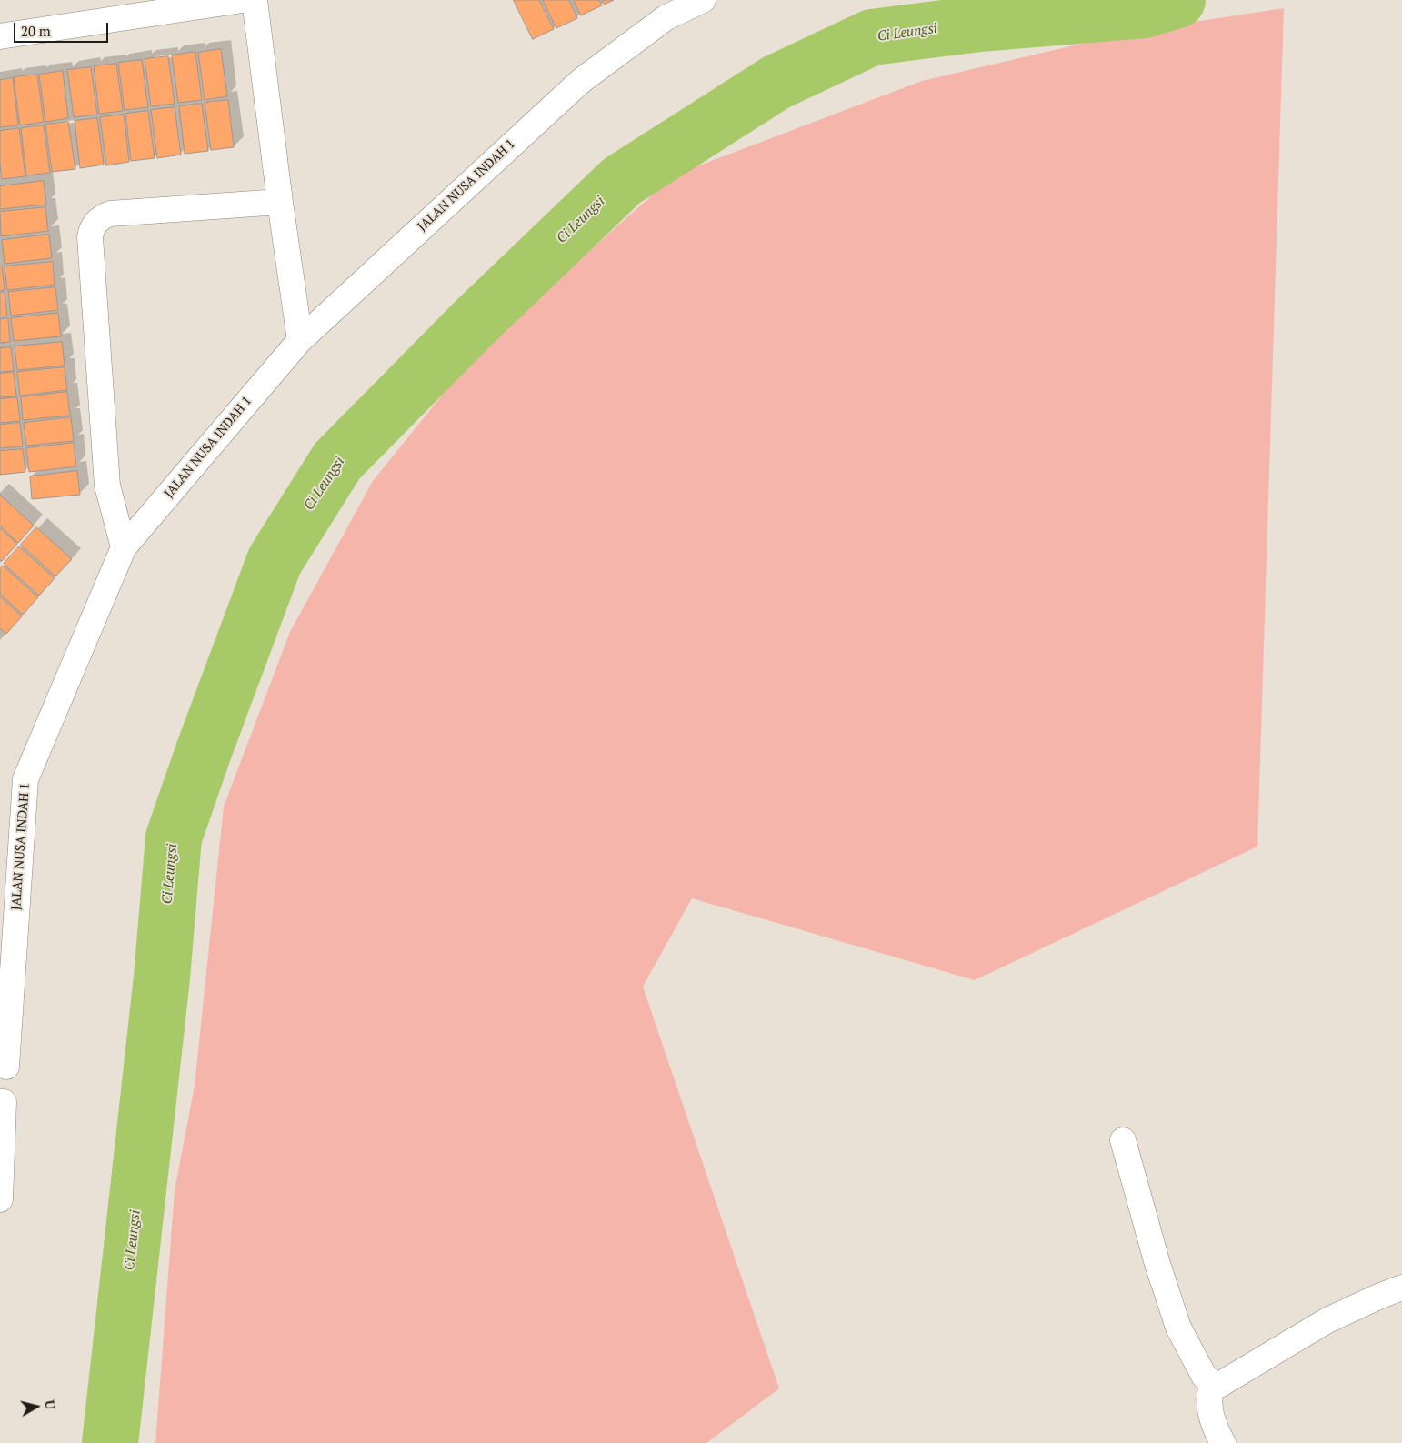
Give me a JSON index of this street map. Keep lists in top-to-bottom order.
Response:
{
  "streets": {
    "street": ["JALAN NUSA INDAH 1"]
  },
  "water": ["Ci Leungsi"],
  "scale_bar": "20 m",
  "north": "right"
}
